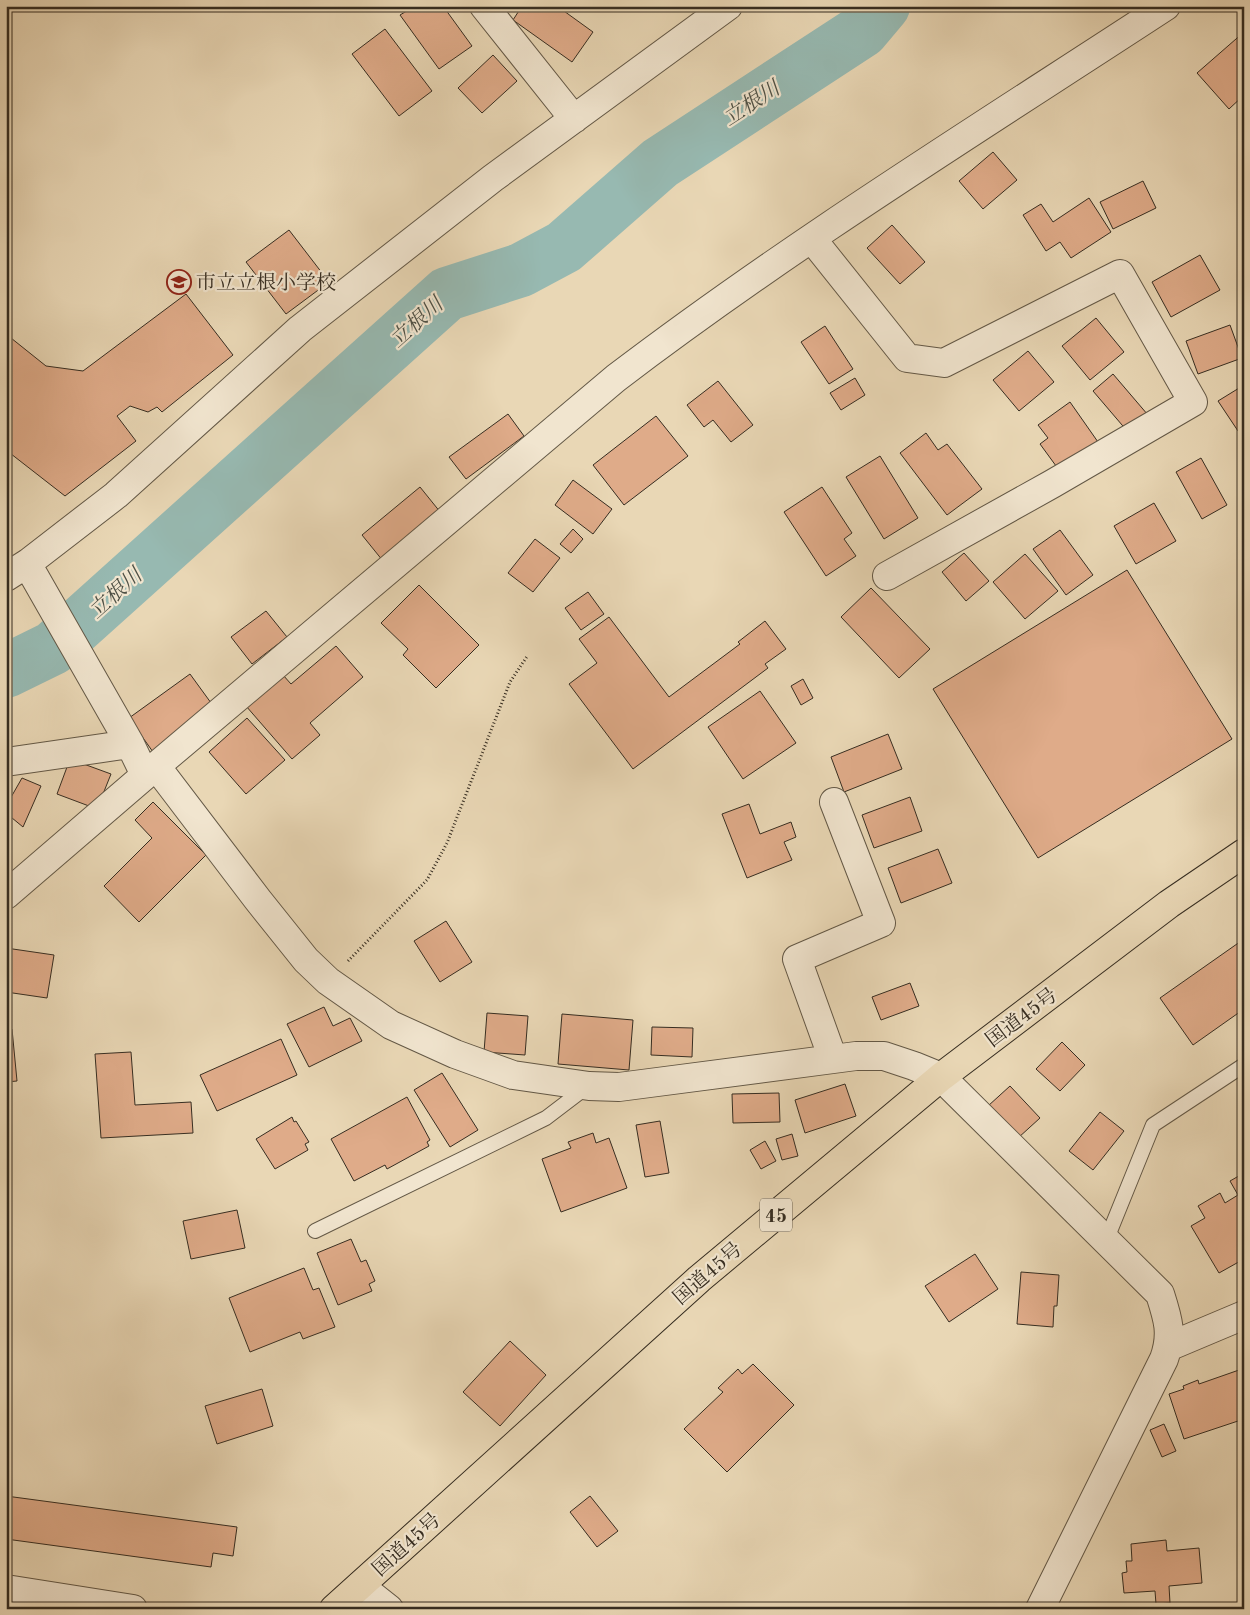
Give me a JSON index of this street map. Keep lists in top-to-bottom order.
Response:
{
  "streets": {
    "highway": ["国道45号", "45"]
  },
  "water": ["立根川"],
  "places": {
    "school or university": ["市立立根小学校"]
  }
}
